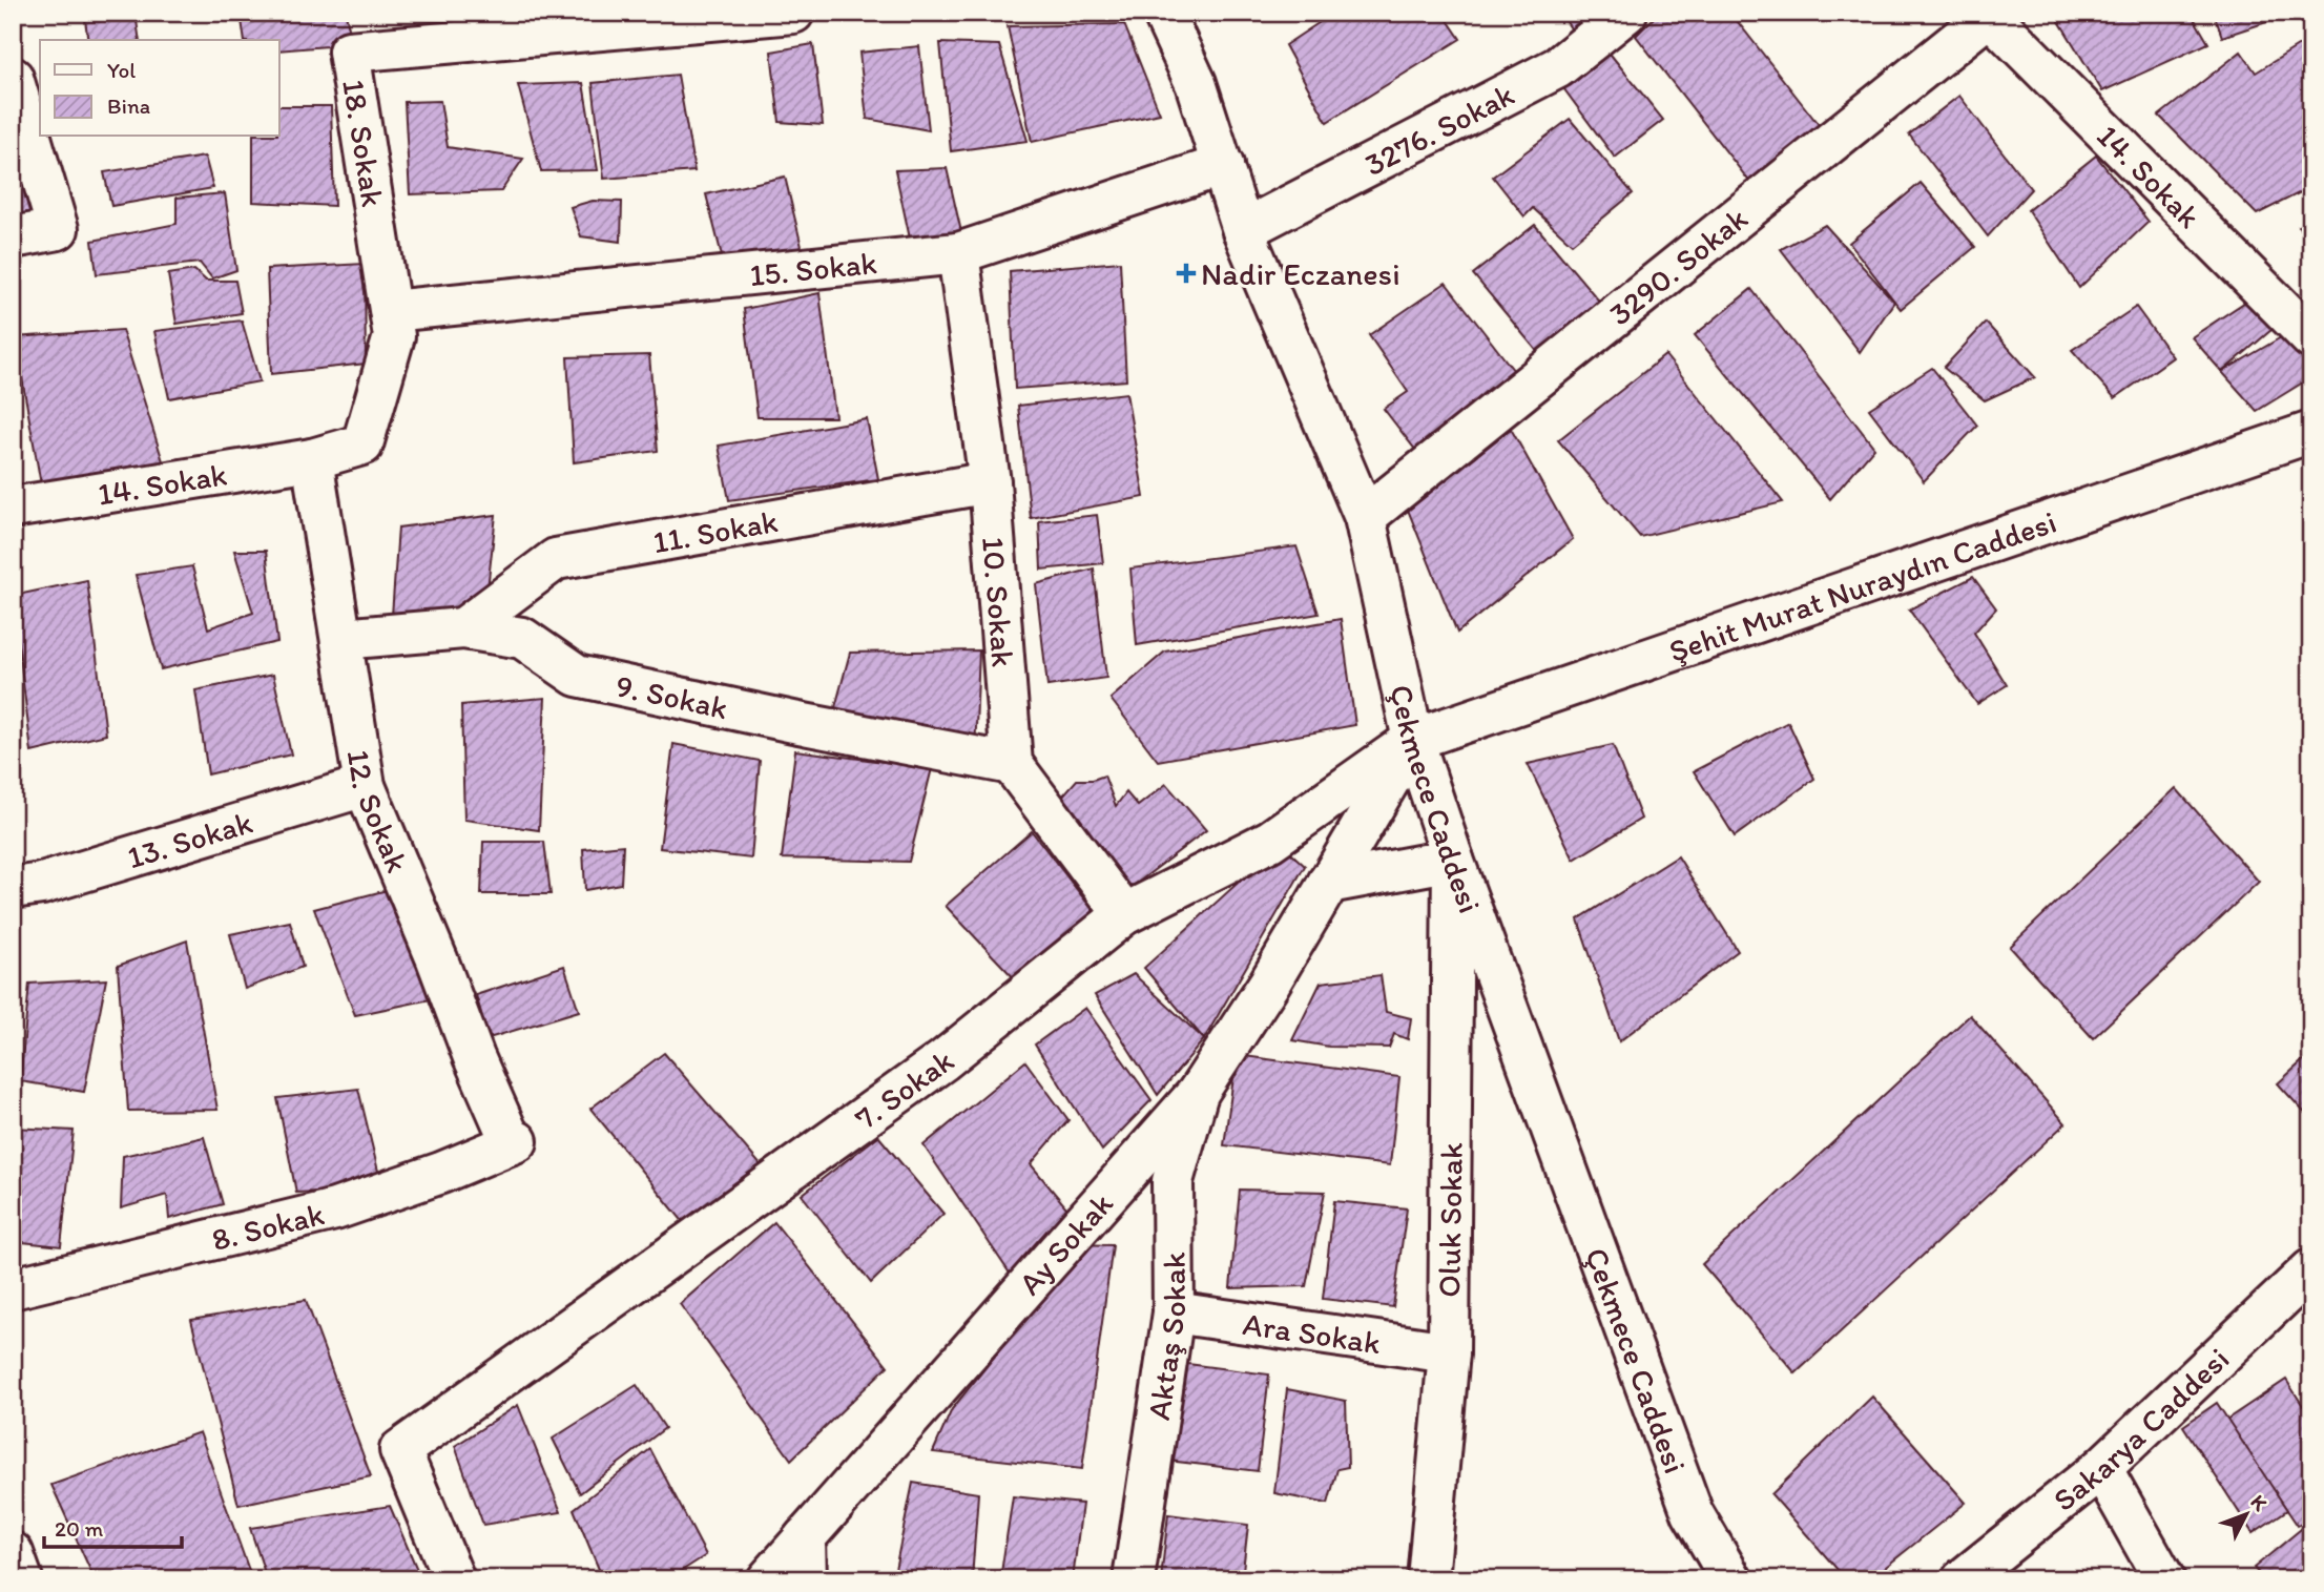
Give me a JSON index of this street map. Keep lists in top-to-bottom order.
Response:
{
  "streets": {
    "street": [
      "3276. Sokak",
      "18. Sokak",
      "14. Sokak",
      "3290. Sokak",
      "15. Sokak",
      "11. Sokak",
      "Şehit Murat Nuraydın Caddesi",
      "10. Sokak",
      "9. Sokak",
      "Çekmece Caddesi",
      "12. Sokak",
      "13. Sokak",
      "7. Sokak",
      "Oluk Sokak",
      "8. Sokak",
      "Ay Sokak",
      "Ara Sokak",
      "Aktaş Sokak",
      "Sakarya Caddesi"
    ]
  },
  "crossings": [
    ["3276. Sokak", "Çekmece Caddesi"],
    ["18. Sokak", "14. Sokak"],
    ["18. Sokak", "15. Sokak"],
    ["18. Sokak", "12. Sokak"],
    ["14. Sokak", "3290. Sokak"],
    ["14. Sokak", "12. Sokak"],
    ["3290. Sokak", "Çekmece Caddesi"],
    ["15. Sokak", "10. Sokak"],
    ["15. Sokak", "Çekmece Caddesi"],
    ["11. Sokak", "10. Sokak"],
    ["11. Sokak", "9. Sokak"],
    ["Şehit Murat Nuraydın Caddesi", "Çekmece Caddesi"],
    ["Şehit Murat Nuraydın Caddesi", "7. Sokak"],
    ["Şehit Murat Nuraydın Caddesi", "Ay Sokak"],
    ["10. Sokak", "9. Sokak"],
    ["9. Sokak", "12. Sokak"],
    ["Çekmece Caddesi", "7. Sokak"],
    ["Çekmece Caddesi", "Oluk Sokak"],
    ["Çekmece Caddesi", "Ay Sokak"],
    ["12. Sokak", "13. Sokak"],
    ["12. Sokak", "8. Sokak"],
    ["7. Sokak", "Ay Sokak"],
    ["Oluk Sokak", "Ara Sokak"],
    ["Ay Sokak", "Aktaş Sokak"],
    ["Ara Sokak", "Aktaş Sokak"]
  ],
  "places": {
    "health": ["Nadir Eczanesi"]
  },
  "legend": ["Yol", "Bina"],
  "scale_bar": "20 m",
  "north": "top right"
}
